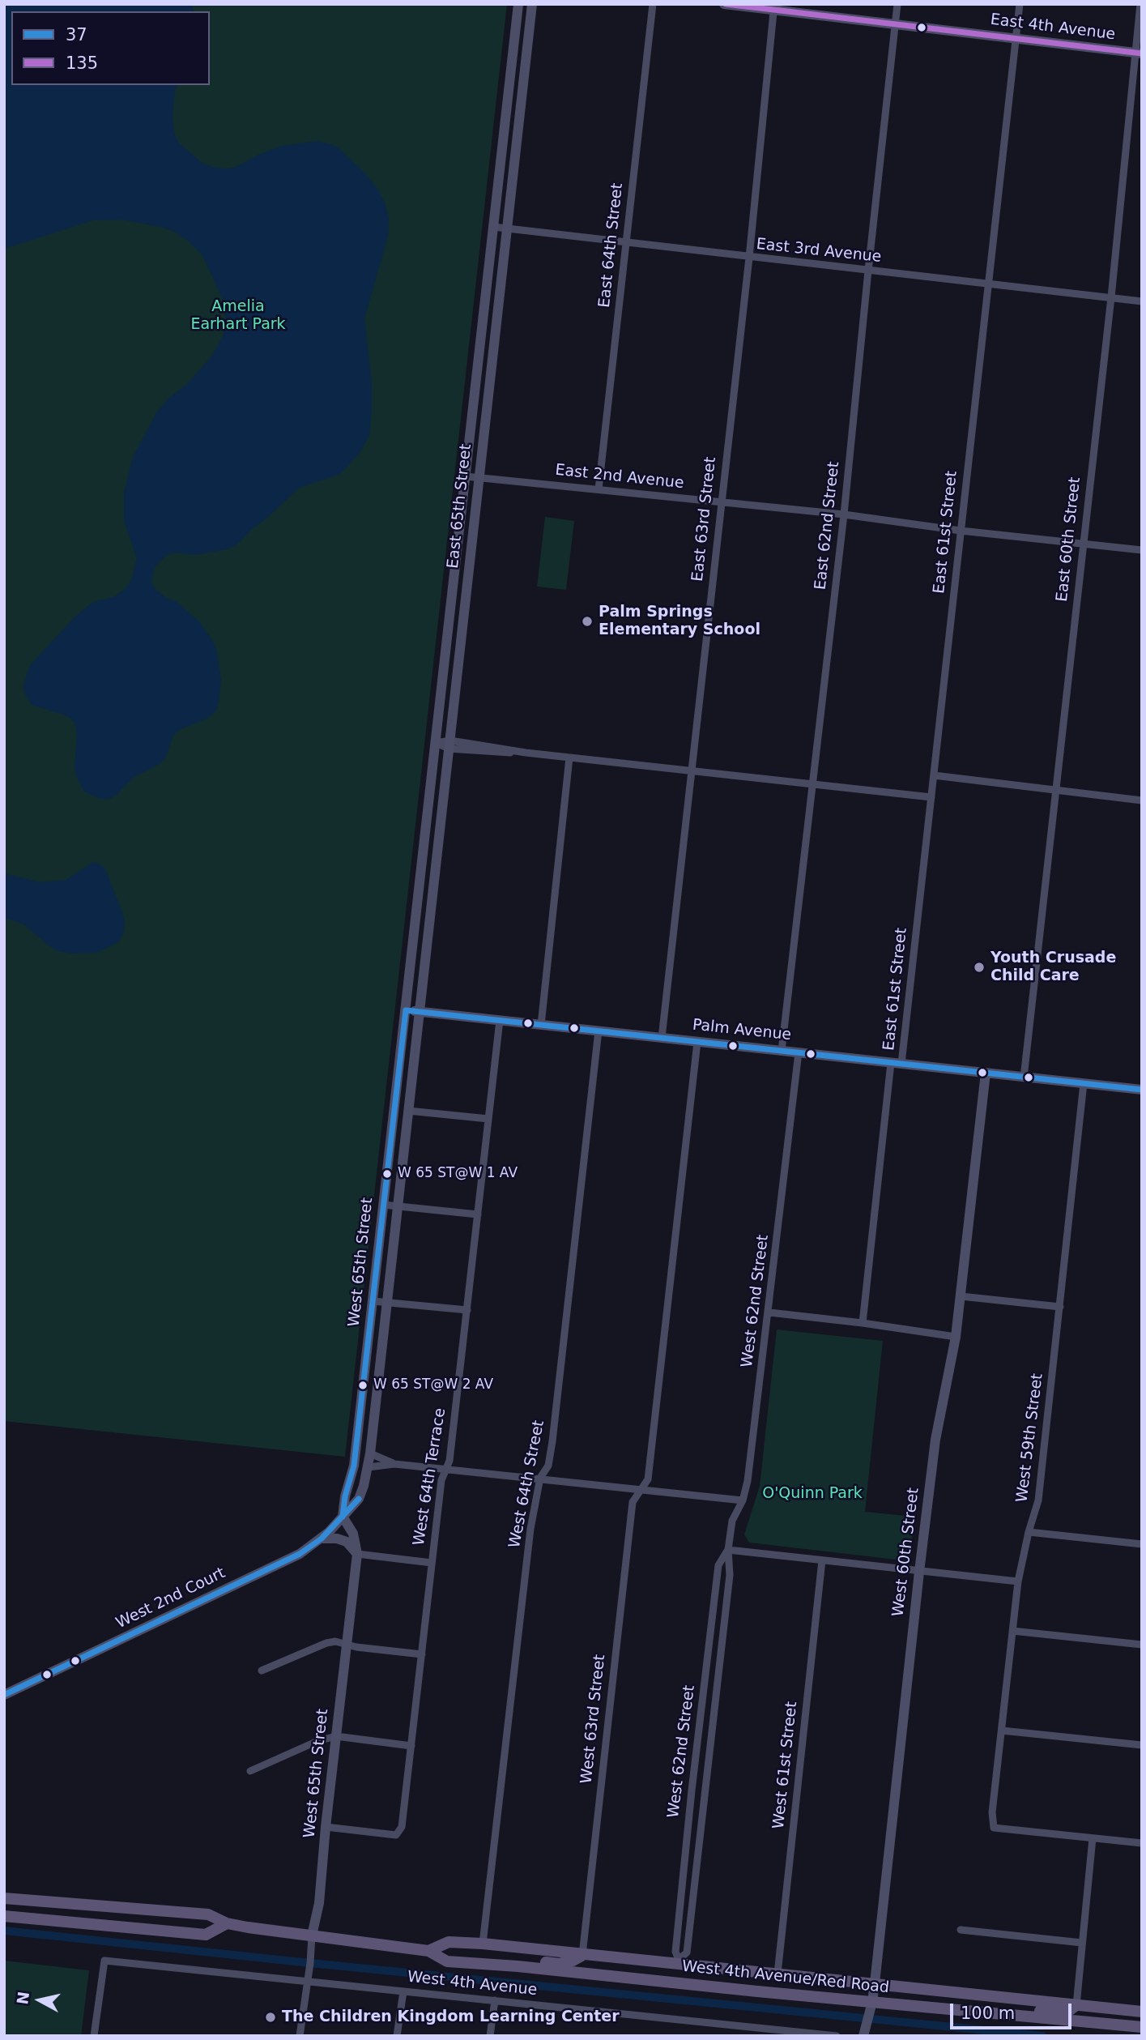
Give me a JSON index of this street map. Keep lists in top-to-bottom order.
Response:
{
  "streets": {
    "main road": [
      "East 4th Avenue",
      "East 65th Street",
      "Palm Avenue",
      "West 65th Street",
      "West 60th Street",
      "West 2nd Court",
      "West 4th Avenue/Red Road"
    ],
    "street": [
      "East 64th Street",
      "East 3rd Avenue",
      "East 2nd Avenue",
      "East 63rd Street",
      "East 62nd Street",
      "East 61st Street",
      "East 60th Street",
      "West 62nd Street",
      "West 59th Street",
      "West 64th Terrace",
      "West 64th Street",
      "West 63rd Street",
      "West 61st Street",
      "West 4th Avenue"
    ]
  },
  "crossings": [
    ["East 4th Avenue", "East 63rd Street"],
    ["East 4th Avenue", "East 62nd Street"],
    ["East 4th Avenue", "East 61st Street"],
    ["East 4th Avenue", "East 60th Street"],
    ["East 64th Street", "East 3rd Avenue"],
    ["East 64th Street", "East 2nd Avenue"],
    ["East 3rd Avenue", "East 65th Street"],
    ["East 3rd Avenue", "East 63rd Street"],
    ["East 3rd Avenue", "East 62nd Street"],
    ["East 3rd Avenue", "East 61st Street"],
    ["East 3rd Avenue", "East 60th Street"],
    ["East 2nd Avenue", "East 65th Street"],
    ["East 2nd Avenue", "East 63rd Street"],
    ["East 2nd Avenue", "East 62nd Street"],
    ["East 2nd Avenue", "East 61st Street"],
    ["East 2nd Avenue", "East 60th Street"],
    ["East 65th Street", "Palm Avenue"],
    ["East 65th Street", "West 65th Street"],
    ["East 63rd Street", "Palm Avenue"],
    ["East 62nd Street", "Palm Avenue"],
    ["East 61st Street", "Palm Avenue"],
    ["East 60th Street", "Palm Avenue"],
    ["Palm Avenue", "West 65th Street"],
    ["Palm Avenue", "West 62nd Street"],
    ["Palm Avenue", "West 59th Street"],
    ["Palm Avenue", "West 64th Terrace"],
    ["Palm Avenue", "West 64th Street"],
    ["Palm Avenue", "West 60th Street"],
    ["Palm Avenue", "West 63rd Street"],
    ["West 65th Street", "West 64th Terrace"],
    ["West 65th Street", "West 2nd Court"],
    ["West 65th Street", "West 4th Avenue/Red Road"],
    ["West 65th Street", "West 4th Avenue"],
    ["West 62nd Street", "West 4th Avenue/Red Road"],
    ["West 64th Street", "West 4th Avenue/Red Road"],
    ["West 60th Street", "West 4th Avenue/Red Road"],
    ["West 63rd Street", "West 4th Avenue/Red Road"],
    ["West 61st Street", "West 4th Avenue/Red Road"]
  ],
  "parks": ["Amelia Earhart Park", "O'Quinn Park"],
  "places": [
    "Palm Springs Elementary School",
    "Youth Crusade Child Care",
    "W 65 ST@W 1 AV",
    "W 65 ST@W 2 AV",
    "The Children Kingdom Learning Center"
  ],
  "lines": ["transit line 135", "transit line 37"],
  "legend": ["37", "135"],
  "scale_bar": "100 m",
  "north": "left"
}
